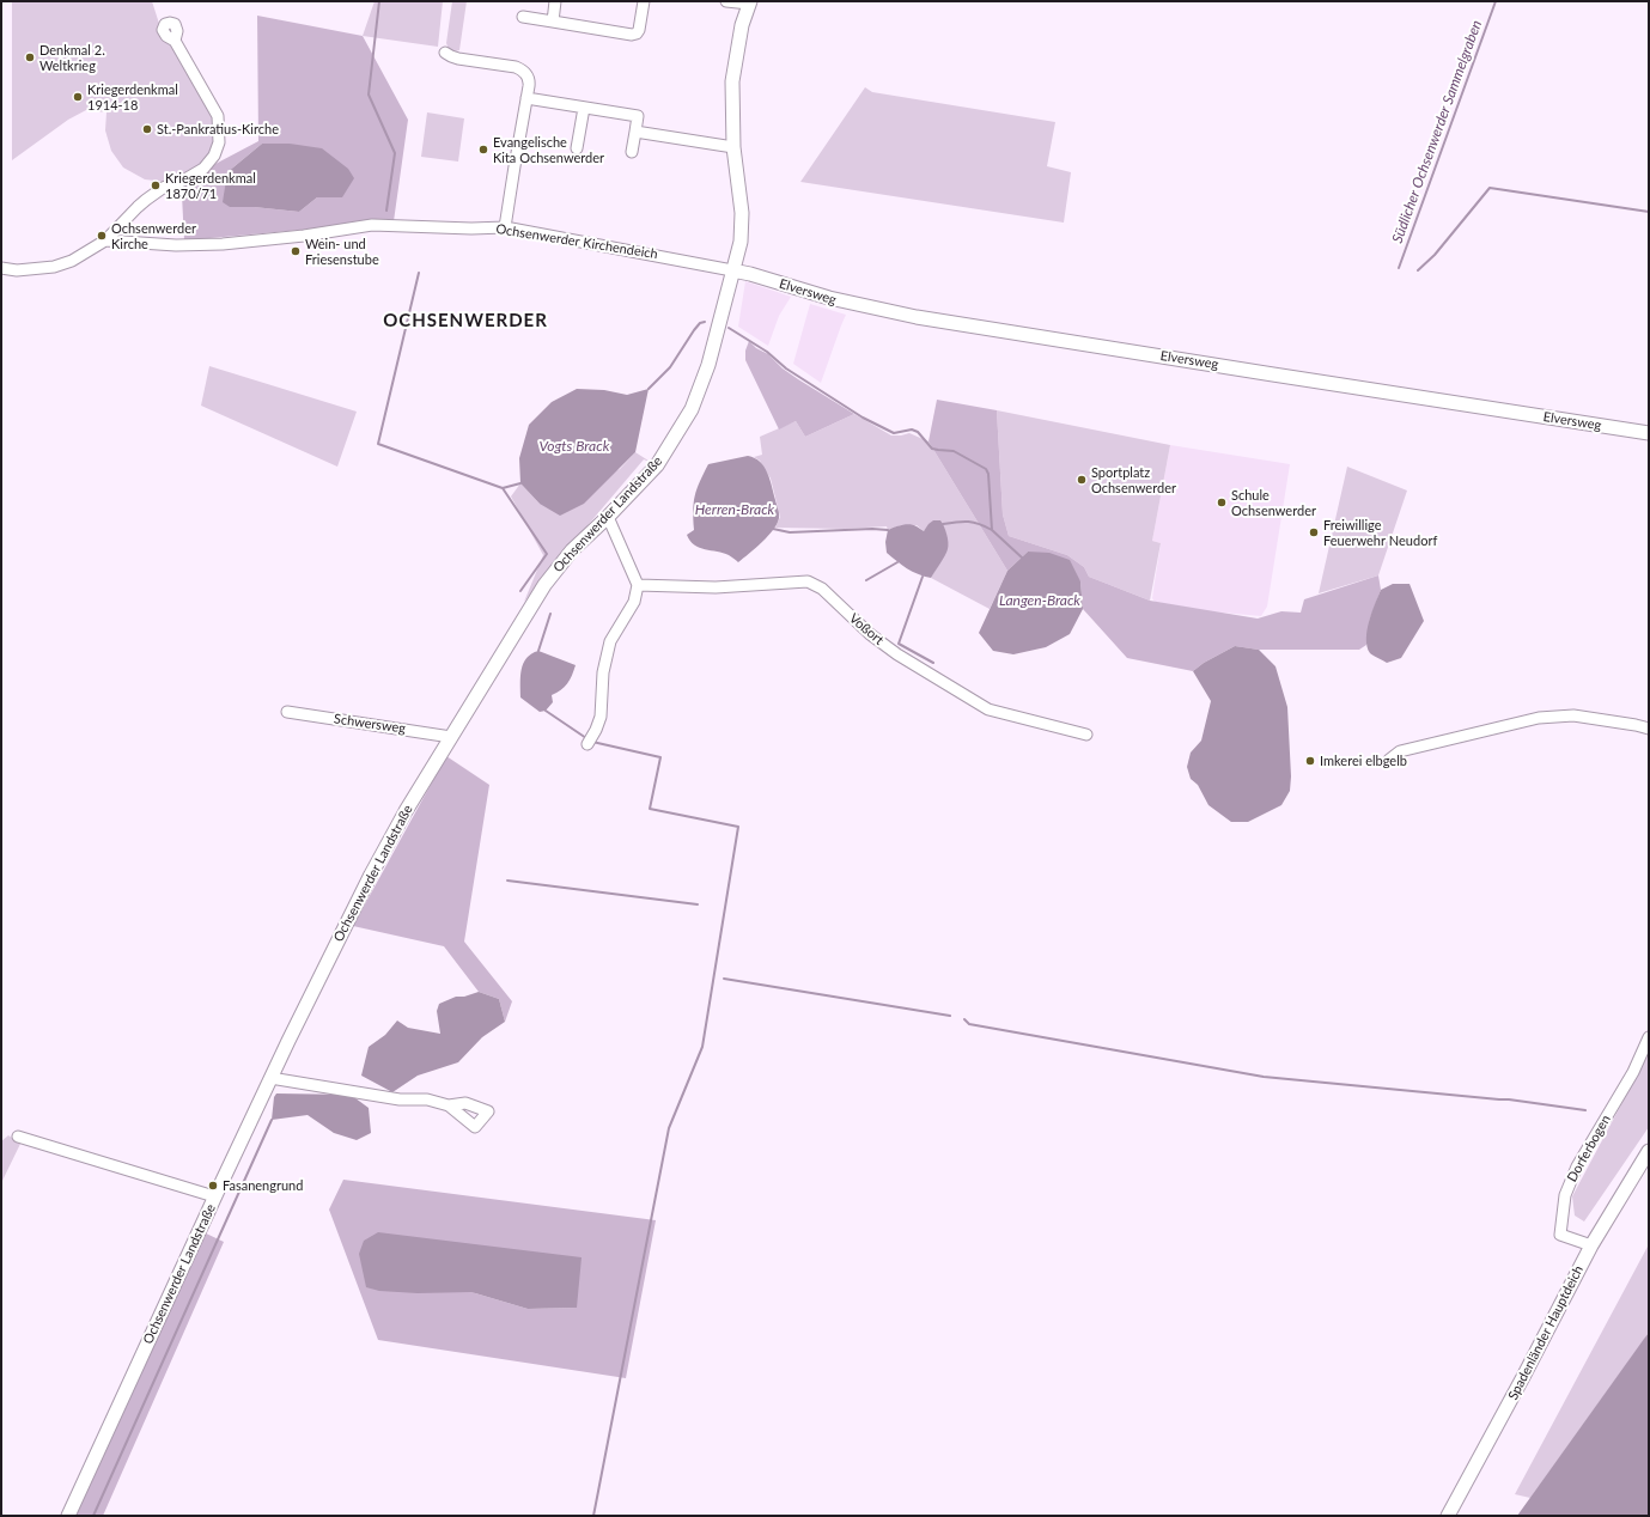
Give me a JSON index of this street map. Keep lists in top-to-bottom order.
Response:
{
  "streets": {
    "street": [
      "Ochsenwerder Kirchendeich",
      "Elversweg",
      "Ochsenwerder Landstraße",
      "Voßort",
      "Schwersweg",
      "Dorferbogen",
      "Spadenländer Hauptdeich"
    ]
  },
  "crossings": [
    ["Ochsenwerder Kirchendeich", "Elversweg"],
    ["Ochsenwerder Kirchendeich", "Ochsenwerder Landstraße"],
    ["Elversweg", "Ochsenwerder Landstraße"],
    ["Ochsenwerder Landstraße", "Schwersweg"],
    ["Dorferbogen", "Spadenländer Hauptdeich"]
  ],
  "districts": ["OCHSENWERDER"],
  "water": [
    "Südlicher Ochsenwerder Sammelgraben",
    "Vogts Brack",
    "Herren-Brack",
    "Langen-Brack"
  ],
  "places": [
    "Denkmal 2. Weltkrieg",
    "Kriegerdenkmal 1914-18",
    "St.-Pankratius-Kirche",
    "Evangelische Kita Ochsenwerder",
    "Kriegerdenkmal 1870/71",
    "Ochsenwerder Kirche",
    "Wein- und Friesenstube",
    "Sportplatz Ochsenwerder",
    "Schule Ochsenwerder",
    "Freiwillige Feuerwehr Neudorf",
    "Imkerei elbgelb",
    "Fasanengrund"
  ]
}
